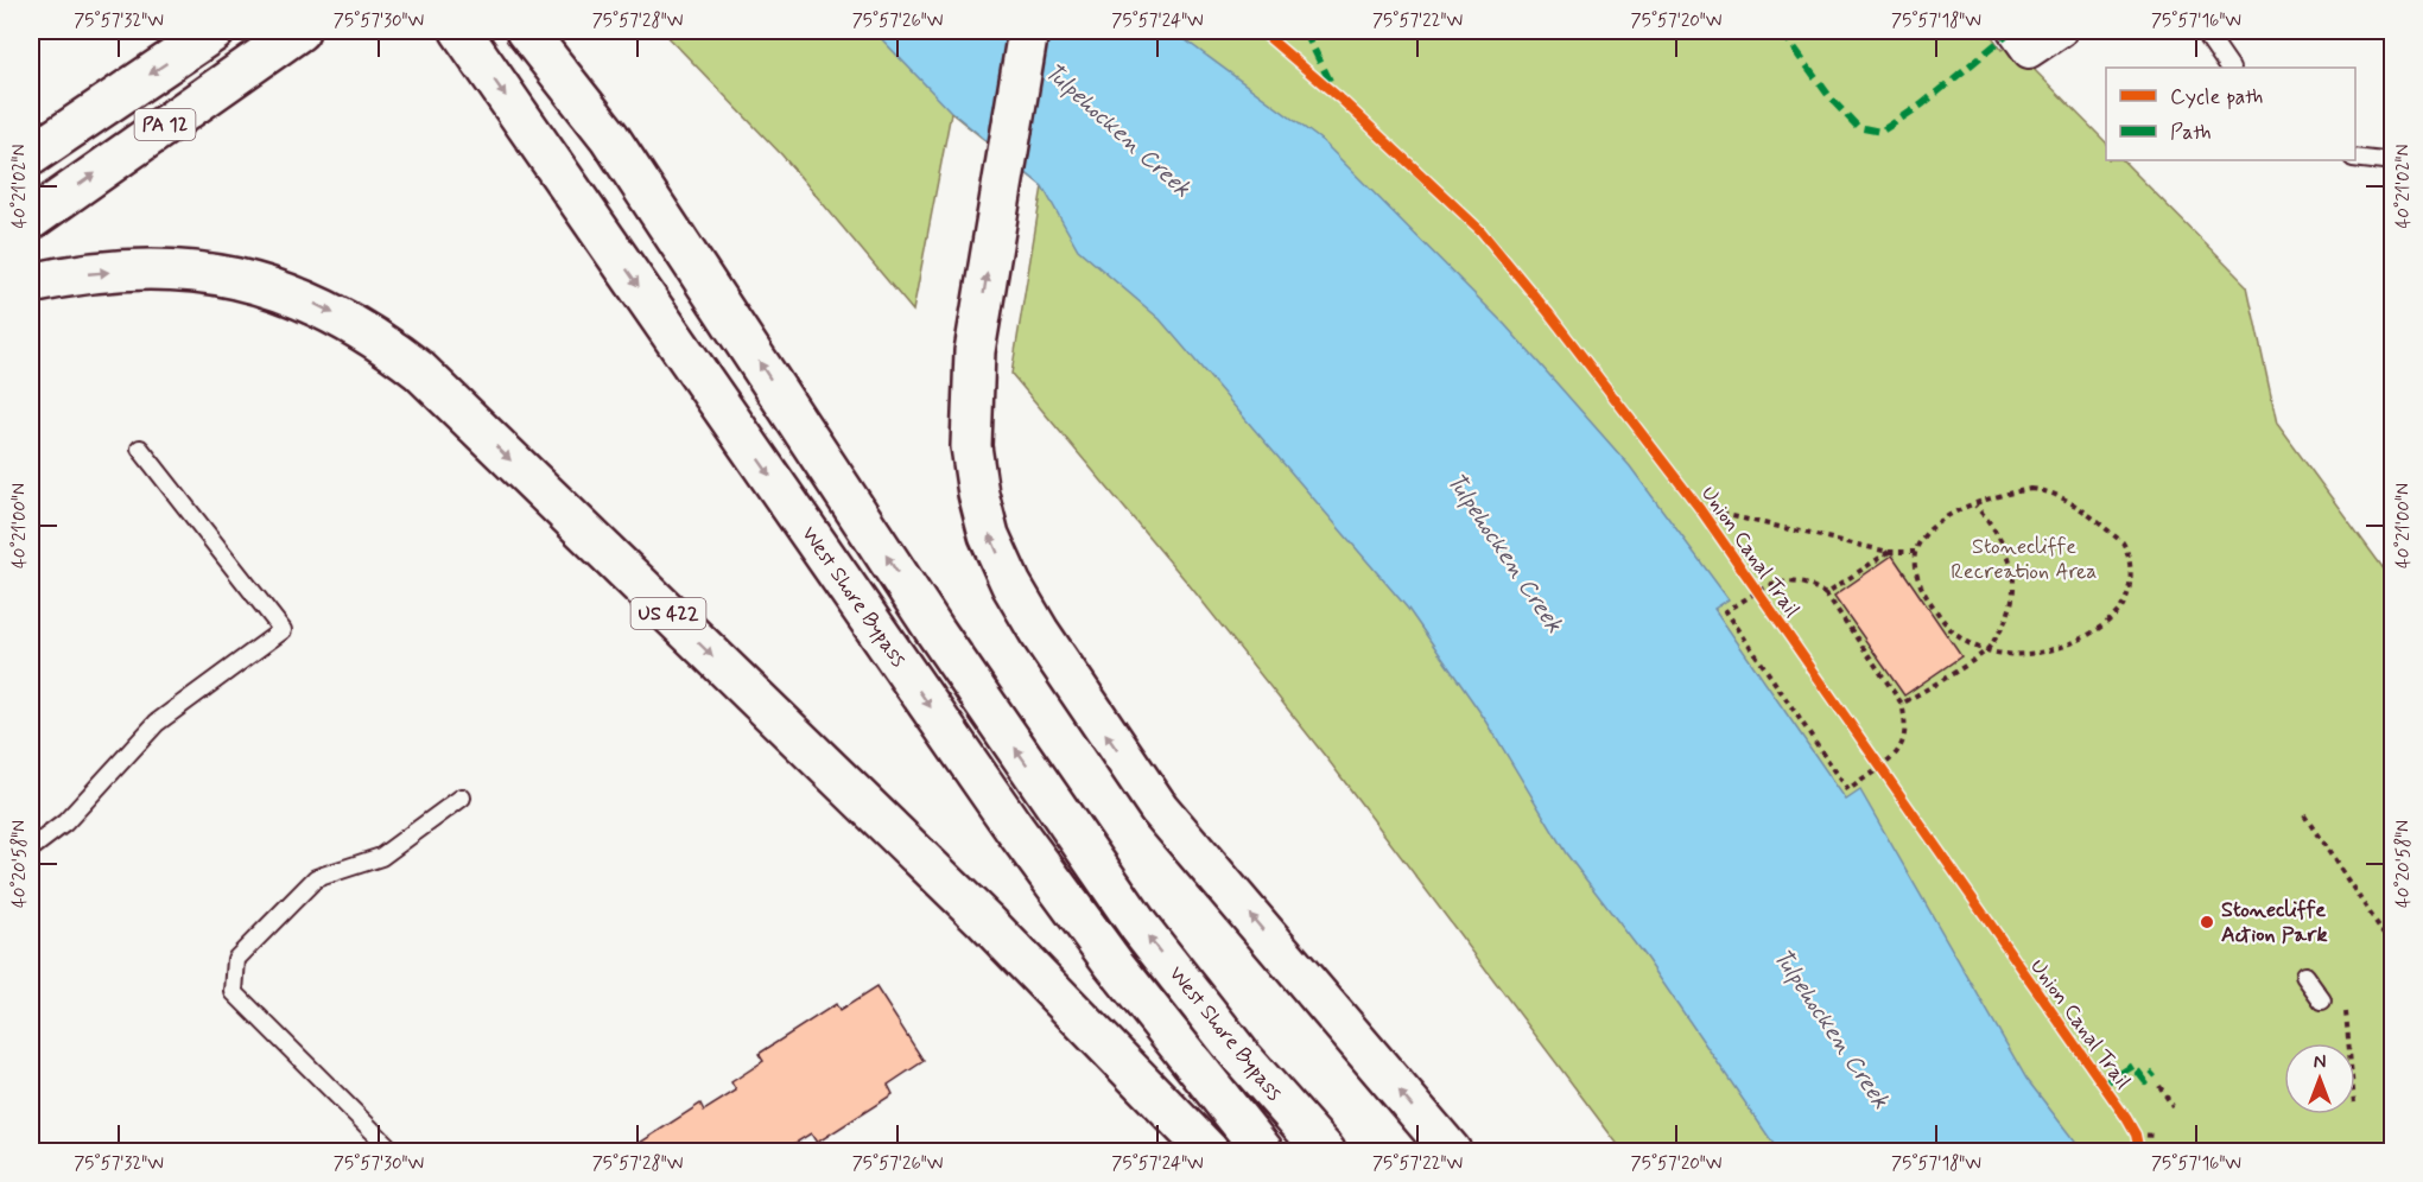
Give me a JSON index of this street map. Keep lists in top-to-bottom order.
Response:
{
  "streets": {
    "highway": ["PA 12", "West Shore Bypass", "US 422"],
    "cycle path": ["Union Canal Trail"]
  },
  "water": ["Tulpehocken Creek"],
  "parks": ["Stonecliffe Recreation Area"],
  "places": ["Stonecliffe Action Park"],
  "legend": ["Cycle path", "Path"],
  "north": "top",
  "coordinates": [
    "75°57'32\"W",
    "75°57'30\"W",
    "75°57'28\"W",
    "75°57'26\"W",
    "75°57'24\"W",
    "75°57'22\"W",
    "75°57'20\"W",
    "75°57'18\"W",
    "75°57'16\"W",
    "40°21'02\"N",
    "40°21'00\"N",
    "40°20'58\"N"
  ]
}
